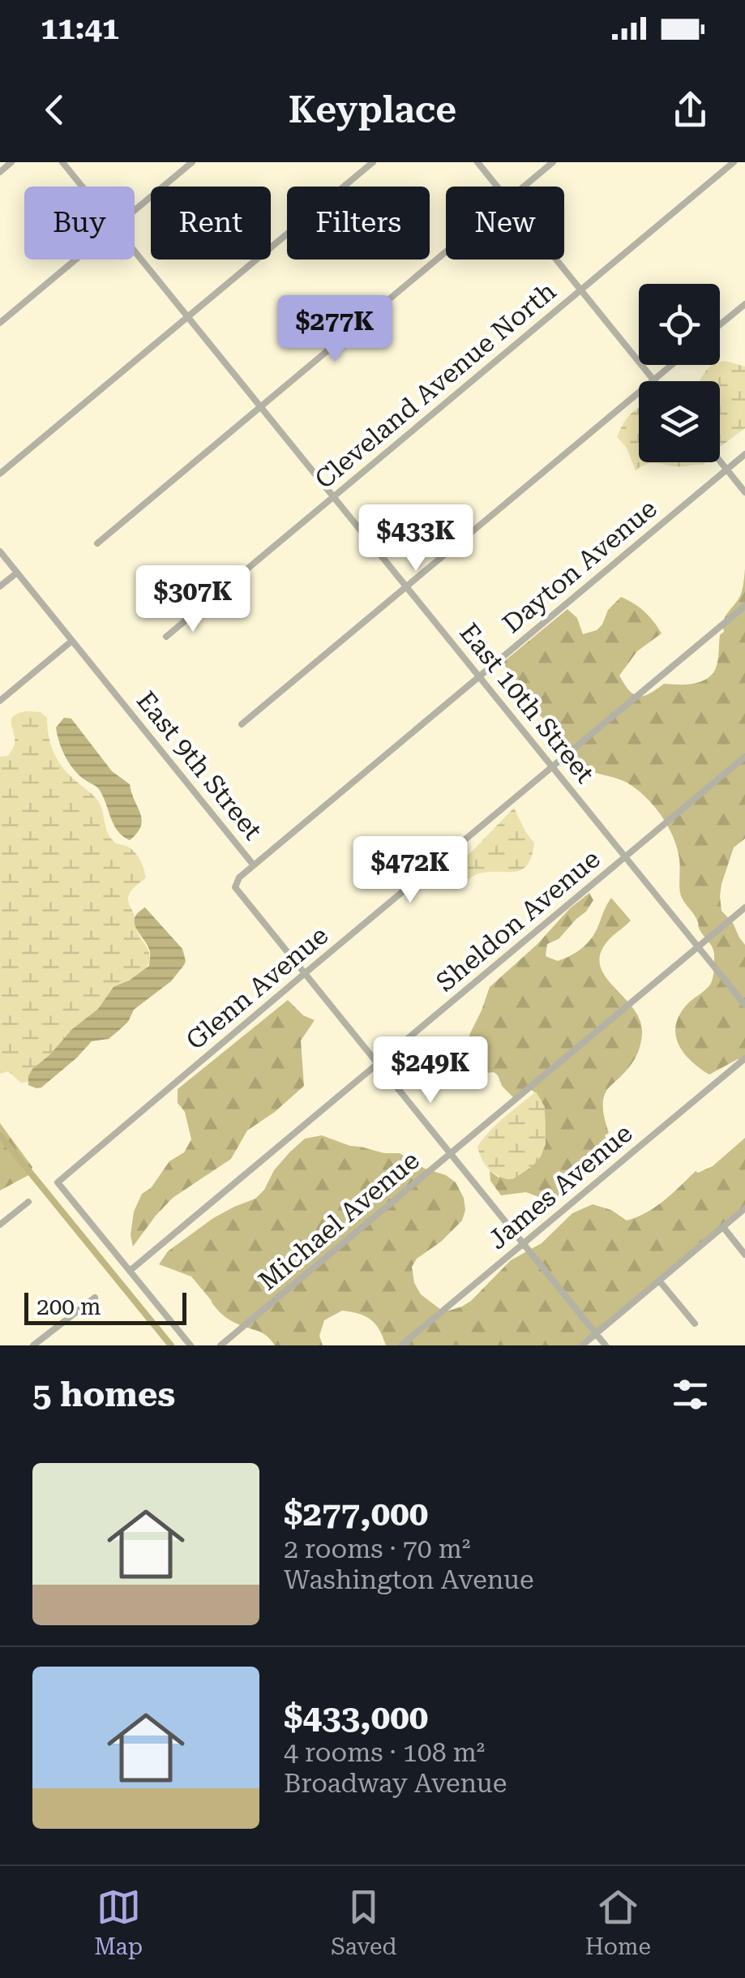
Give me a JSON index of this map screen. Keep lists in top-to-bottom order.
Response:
{
  "streets": {
    "street": [
      "Cleveland Avenue North",
      "Dayton Avenue",
      "East 10th Street",
      "East 9th Street",
      "Sheldon Avenue",
      "Glenn Avenue",
      "James Avenue",
      "Michael Avenue"
    ]
  },
  "crossings": [
    ["Cleveland Avenue North", "East 10th Street"],
    ["Dayton Avenue", "East 10th Street"],
    ["Dayton Avenue", "East 9th Street"],
    ["East 10th Street", "Sheldon Avenue"],
    ["East 10th Street", "Glenn Avenue"],
    ["East 10th Street", "Michael Avenue"],
    ["East 9th Street", "Sheldon Avenue"],
    ["East 9th Street", "Glenn Avenue"],
    ["East 9th Street", "James Avenue"],
    ["East 9th Street", "Michael Avenue"],
    ["Sheldon Avenue", "Glenn Avenue"]
  ],
  "scale_bar": "200 m",
  "page": {
    "status": "11:41",
    "header": "Keyplace",
    "chip": [
      "Buy",
      "Rent",
      "Filters",
      "New"
    ],
    "price": [
      "$277K",
      "$433K",
      "$307K",
      "$472K",
      "$249K"
    ],
    "scale": "200 m",
    "heading": "5 homes",
    "list": [
      {
        "name": "$277,000",
        "note": "2 rooms · 70 m² · Washington Avenue"
      },
      {
        "name": "$433,000",
        "note": "4 rooms · 108 m² · Broadway Avenue"
      }
    ],
    "tabs": ["Map", "Saved", "Home"]
  }
}
